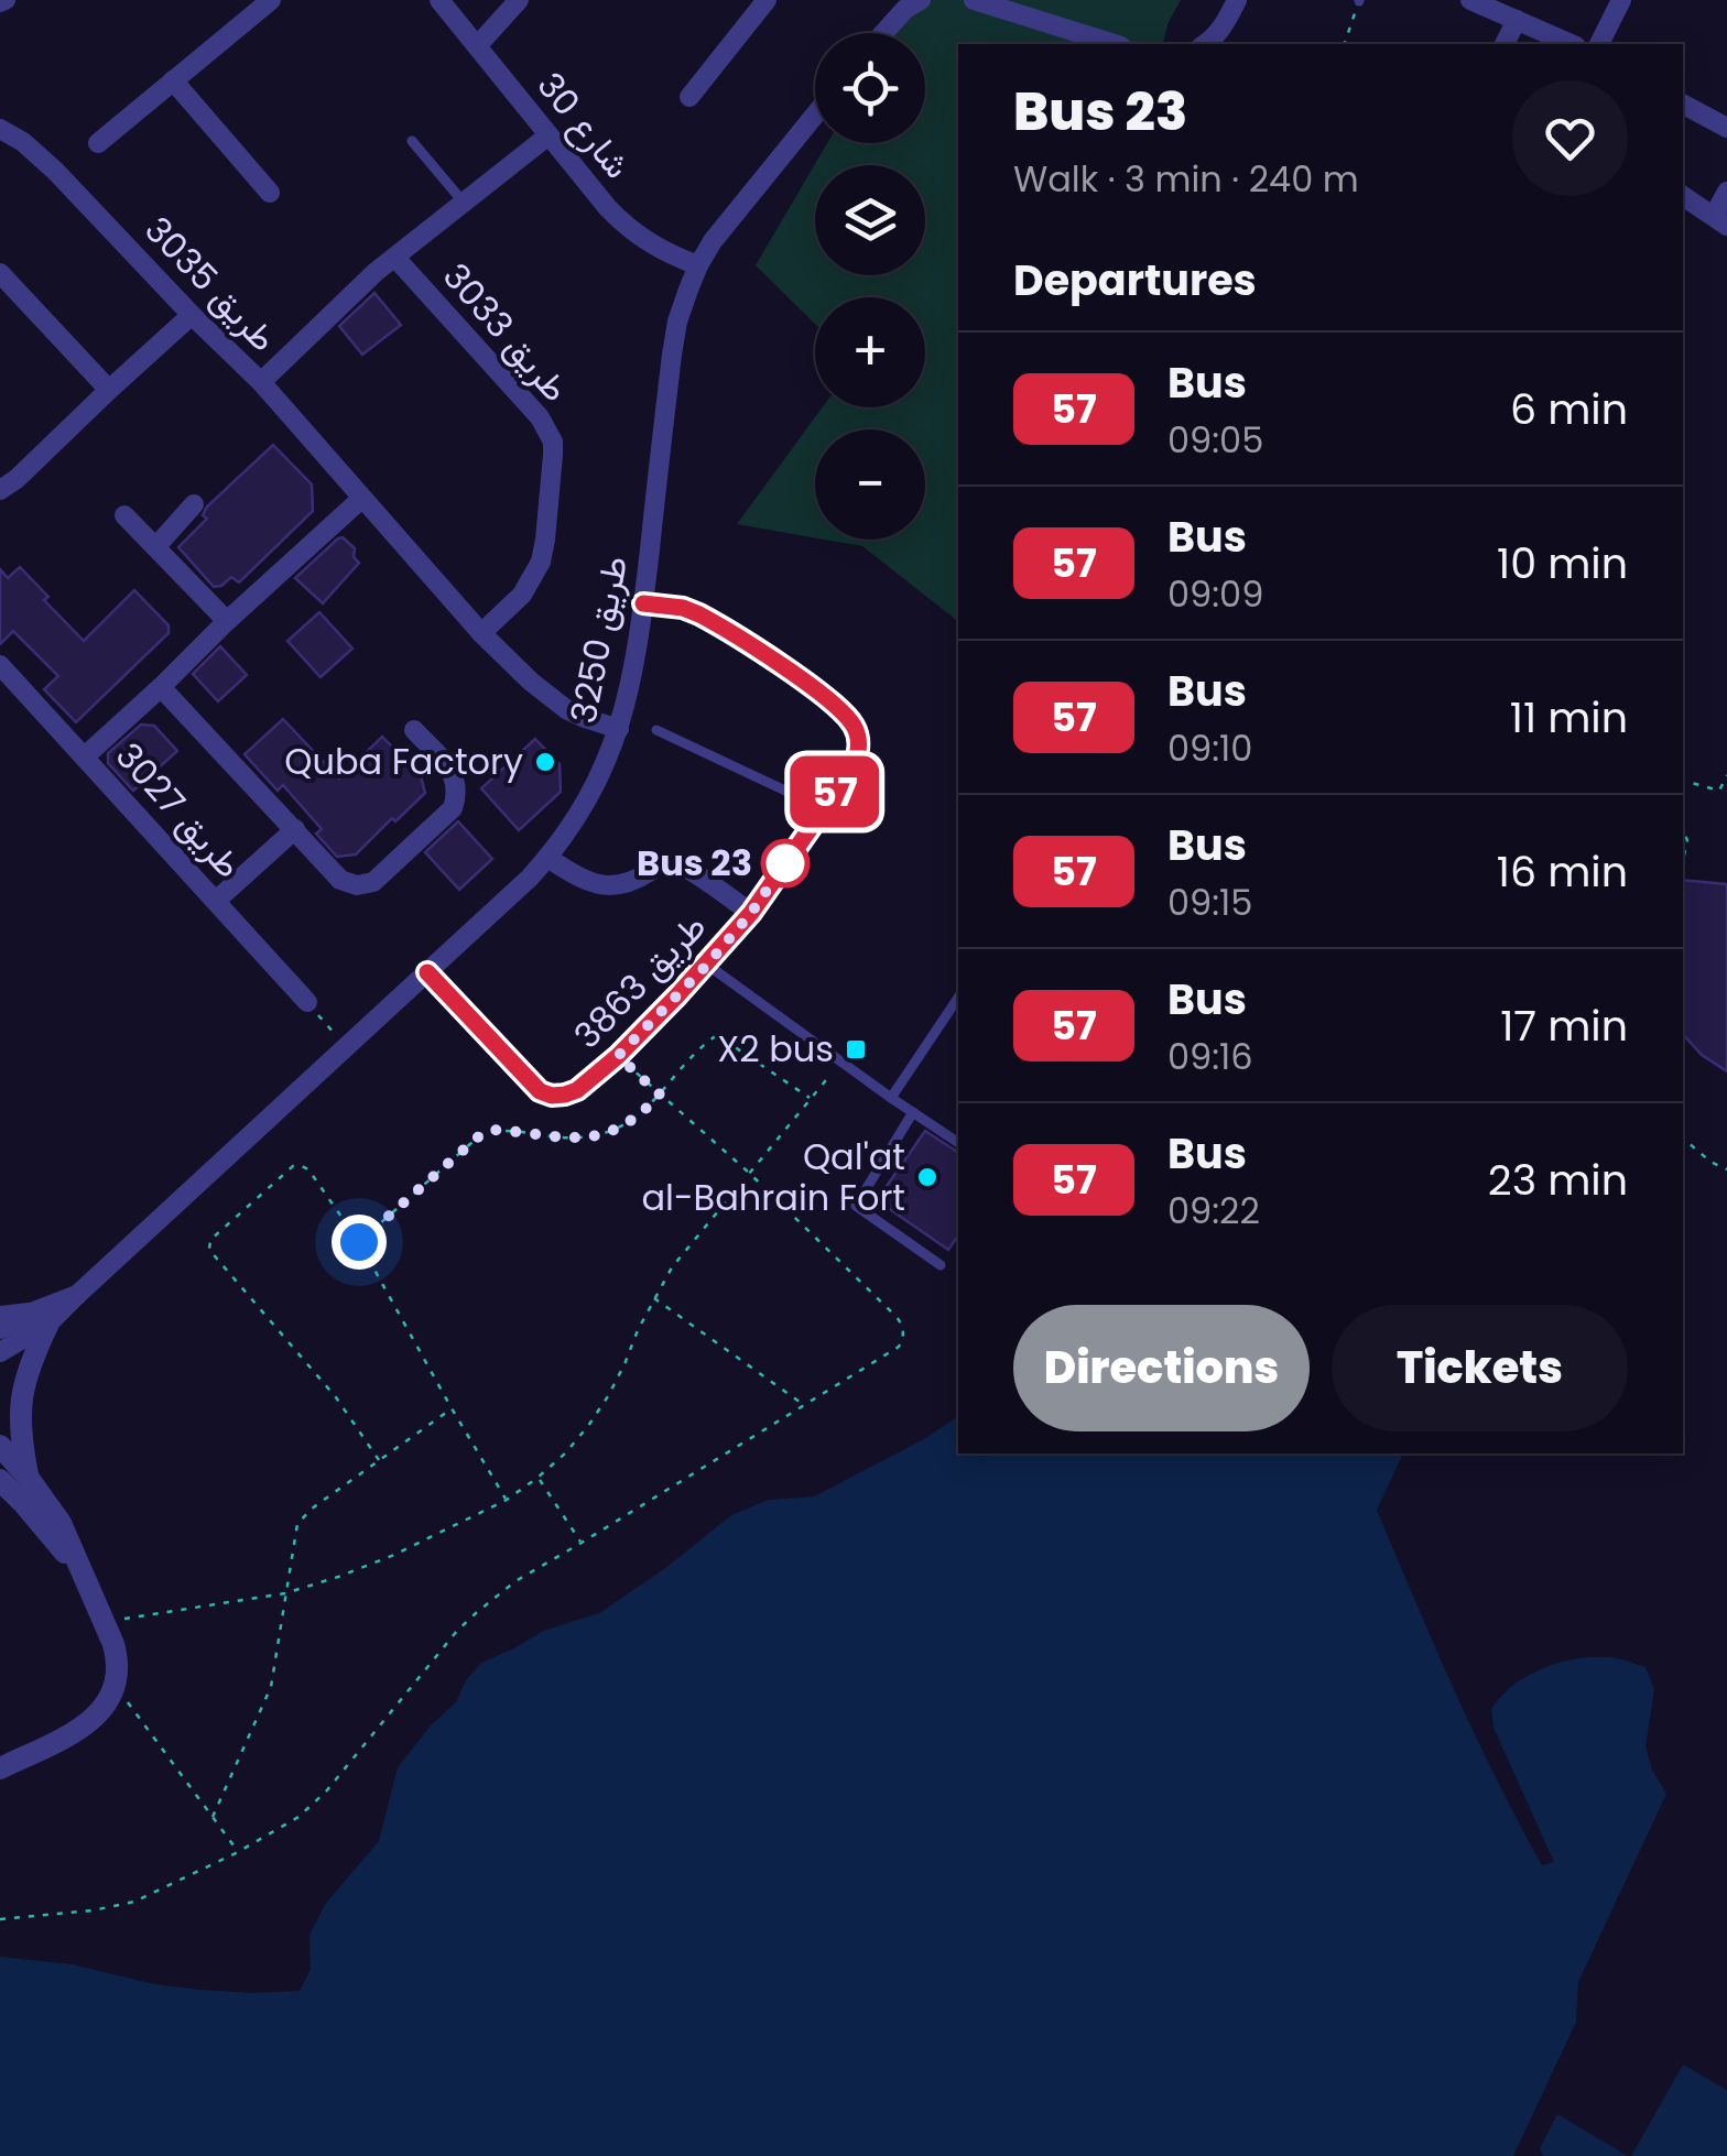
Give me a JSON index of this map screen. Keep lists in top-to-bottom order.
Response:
{
  "streets": {
    "street": [
      "شارع 30",
      "طريق 3035",
      "طريق 3033",
      "طريق 3250",
      "طريق 3027",
      "طريق 3863"
    ]
  },
  "crossings": [
    ["شارع 30", "طريق 3033"],
    ["شارع 30", "طريق 3250"],
    ["طريق 3035", "طريق 3033"],
    ["طريق 3035", "طريق 3250"],
    ["طريق 3250", "طريق 3863"]
  ],
  "places": {
    "other": ["Quba Factory", "Bus 23", "Qal'at al-Bahrain Fort"],
    "transit": ["X2 bus"]
  },
  "lines": ["bus line 57"],
  "page": {
    "on_map": "57",
    "map_buttons": ["+", "−"],
    "heading": [
      ["Bus 23", "Walk · 3 min · 240 m"],
      "Departures"
    ],
    "list": [
      {
        "mark": "57",
        "name": "Bus",
        "note": "09:05",
        "value": "6 min"
      },
      {
        "mark": "57",
        "name": "Bus",
        "note": "09:09",
        "value": "10 min"
      },
      {
        "mark": "57",
        "name": "Bus",
        "note": "09:10",
        "value": "11 min"
      },
      {
        "mark": "57",
        "name": "Bus",
        "note": "09:15",
        "value": "16 min"
      },
      {
        "mark": "57",
        "name": "Bus",
        "note": "09:16",
        "value": "17 min"
      },
      {
        "mark": "57",
        "name": "Bus",
        "note": "09:22",
        "value": "23 min"
      }
    ],
    "buttons": ["Directions", "Tickets"]
  }
}
